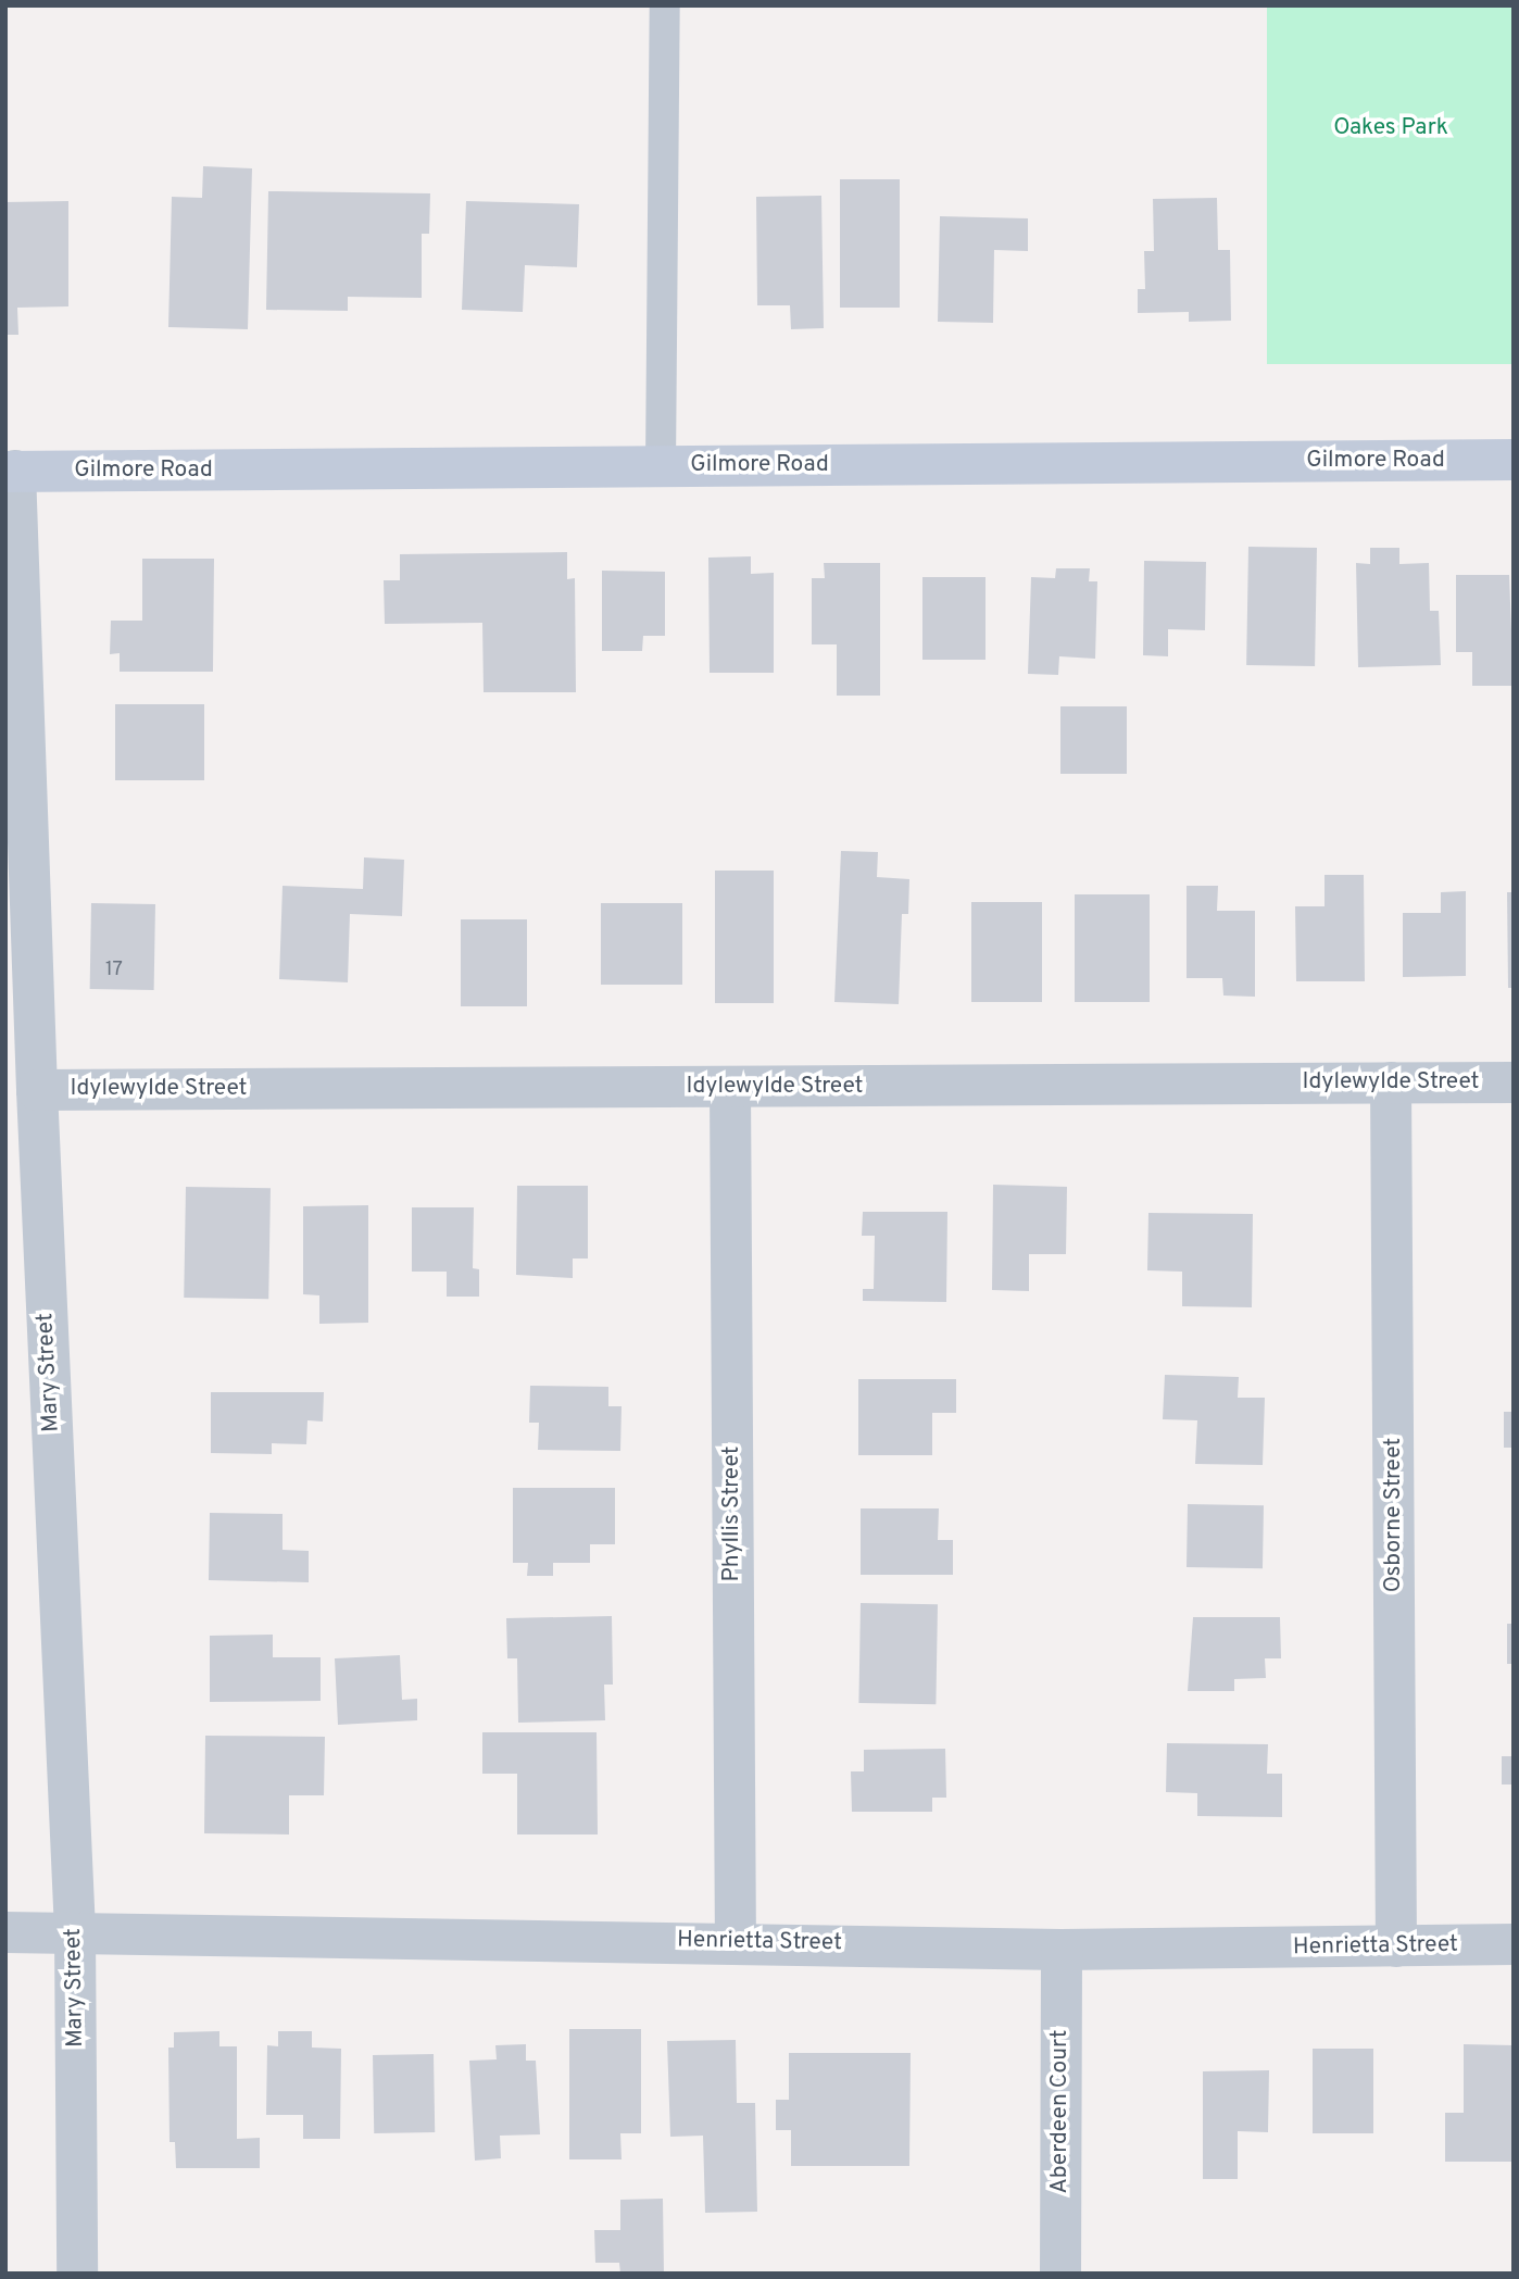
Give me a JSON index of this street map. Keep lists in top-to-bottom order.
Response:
{
  "streets": {
    "main road": ["Gilmore Road"],
    "street": [
      "Idylewylde Street",
      "Mary Street",
      "Phyllis Street",
      "Osborne Street",
      "Henrietta Street",
      "Aberdeen Court"
    ]
  },
  "crossings": [
    ["Gilmore Road", "Mary Street"],
    ["Idylewylde Street", "Mary Street"],
    ["Idylewylde Street", "Phyllis Street"],
    ["Idylewylde Street", "Osborne Street"],
    ["Mary Street", "Henrietta Street"],
    ["Phyllis Street", "Henrietta Street"],
    ["Osborne Street", "Henrietta Street"],
    ["Henrietta Street", "Aberdeen Court"]
  ],
  "parks": ["Oakes Park"],
  "house_numbers": ["17"]
}
